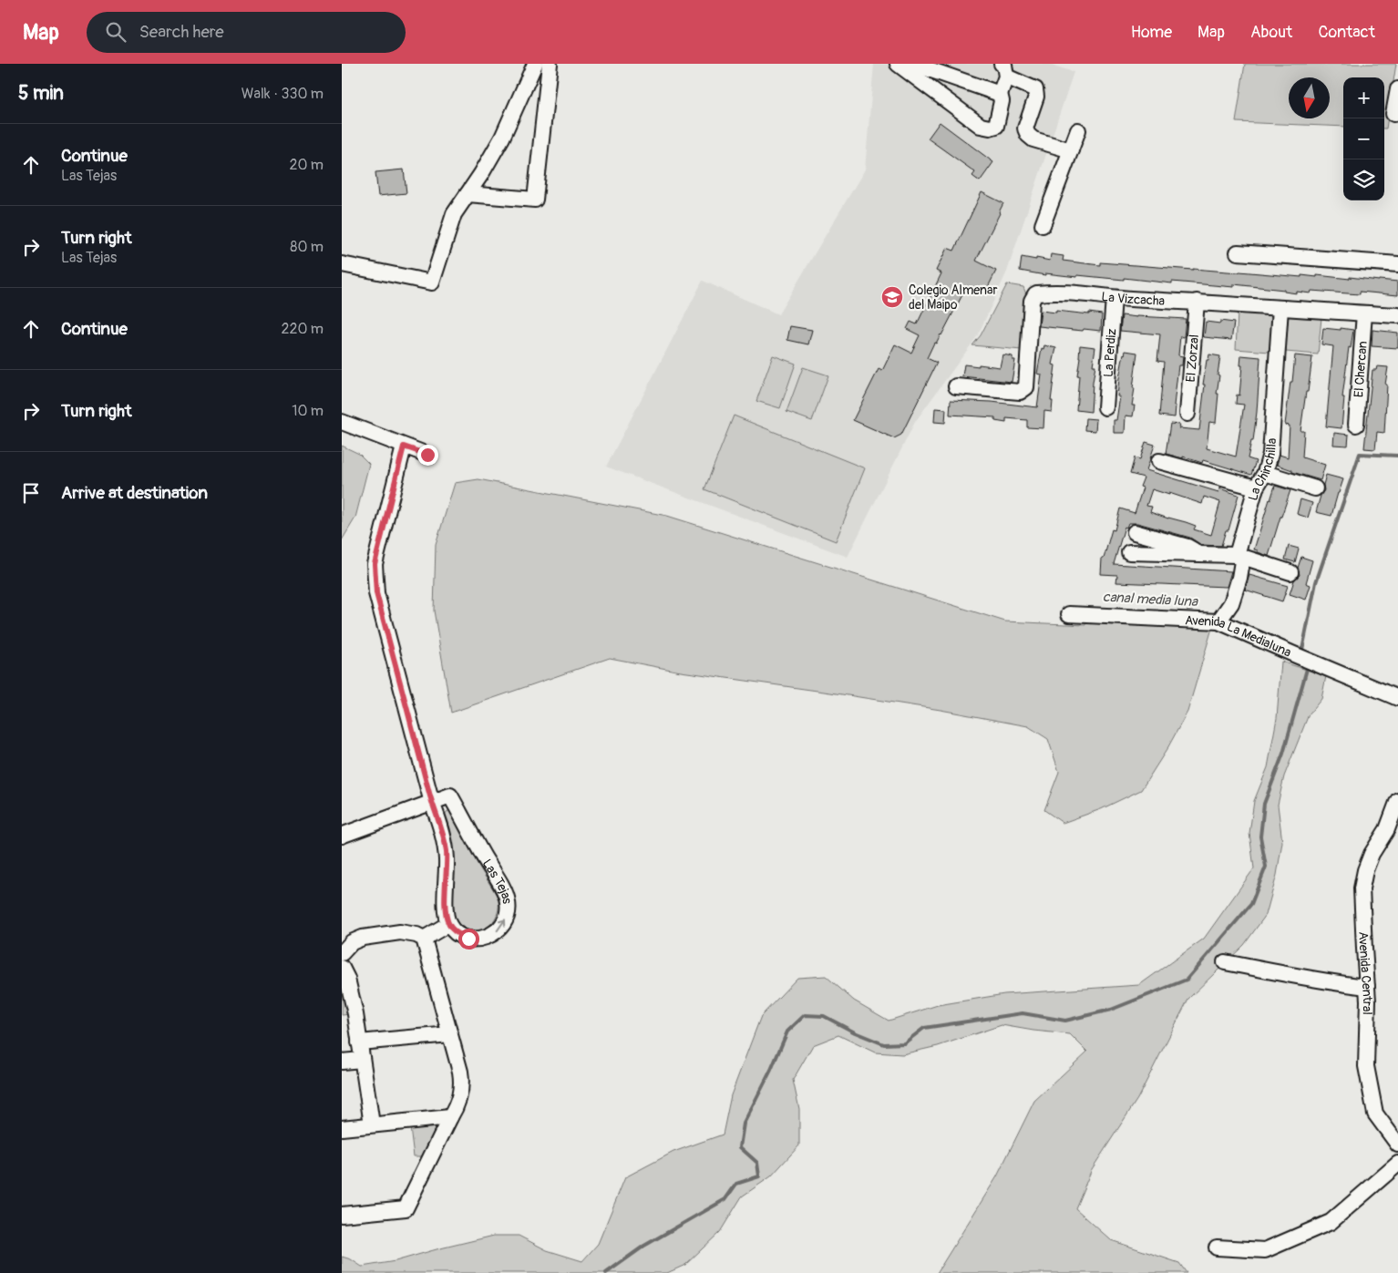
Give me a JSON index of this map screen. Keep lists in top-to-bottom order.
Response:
{
  "streets": {
    "street": [
      "La Vizcacha",
      "La Perdiz",
      "El Zorzal",
      "El Chercan",
      "La Chinchilla",
      "Avenida La Medialuna",
      "Las Tejas",
      "Avenida Central"
    ]
  },
  "crossings": [
    ["La Vizcacha", "La Perdiz"],
    ["La Vizcacha", "El Zorzal"],
    ["La Vizcacha", "El Chercan"],
    ["La Vizcacha", "La Chinchilla"],
    ["La Chinchilla", "Avenida La Medialuna"]
  ],
  "water": ["canal media luna"],
  "places": {
    "school or university": ["Colegio Almenar del Maipo"]
  },
  "north": "bottom",
  "page": {
    "header": "Map",
    "search": "Search here",
    "nav": [
      "Home",
      "Map",
      "About",
      "Contact"
    ],
    "heading": ["5 min", "Walk · 330 m"],
    "map_buttons": ["+", "−"],
    "list": [
      ["Continue", "Las Tejas", "20 m"],
      ["Turn right", "Las Tejas", "80 m"],
      ["Continue", "220 m"],
      ["Turn right", "10 m"],
      "Arrive at destination"
    ]
  }
}
